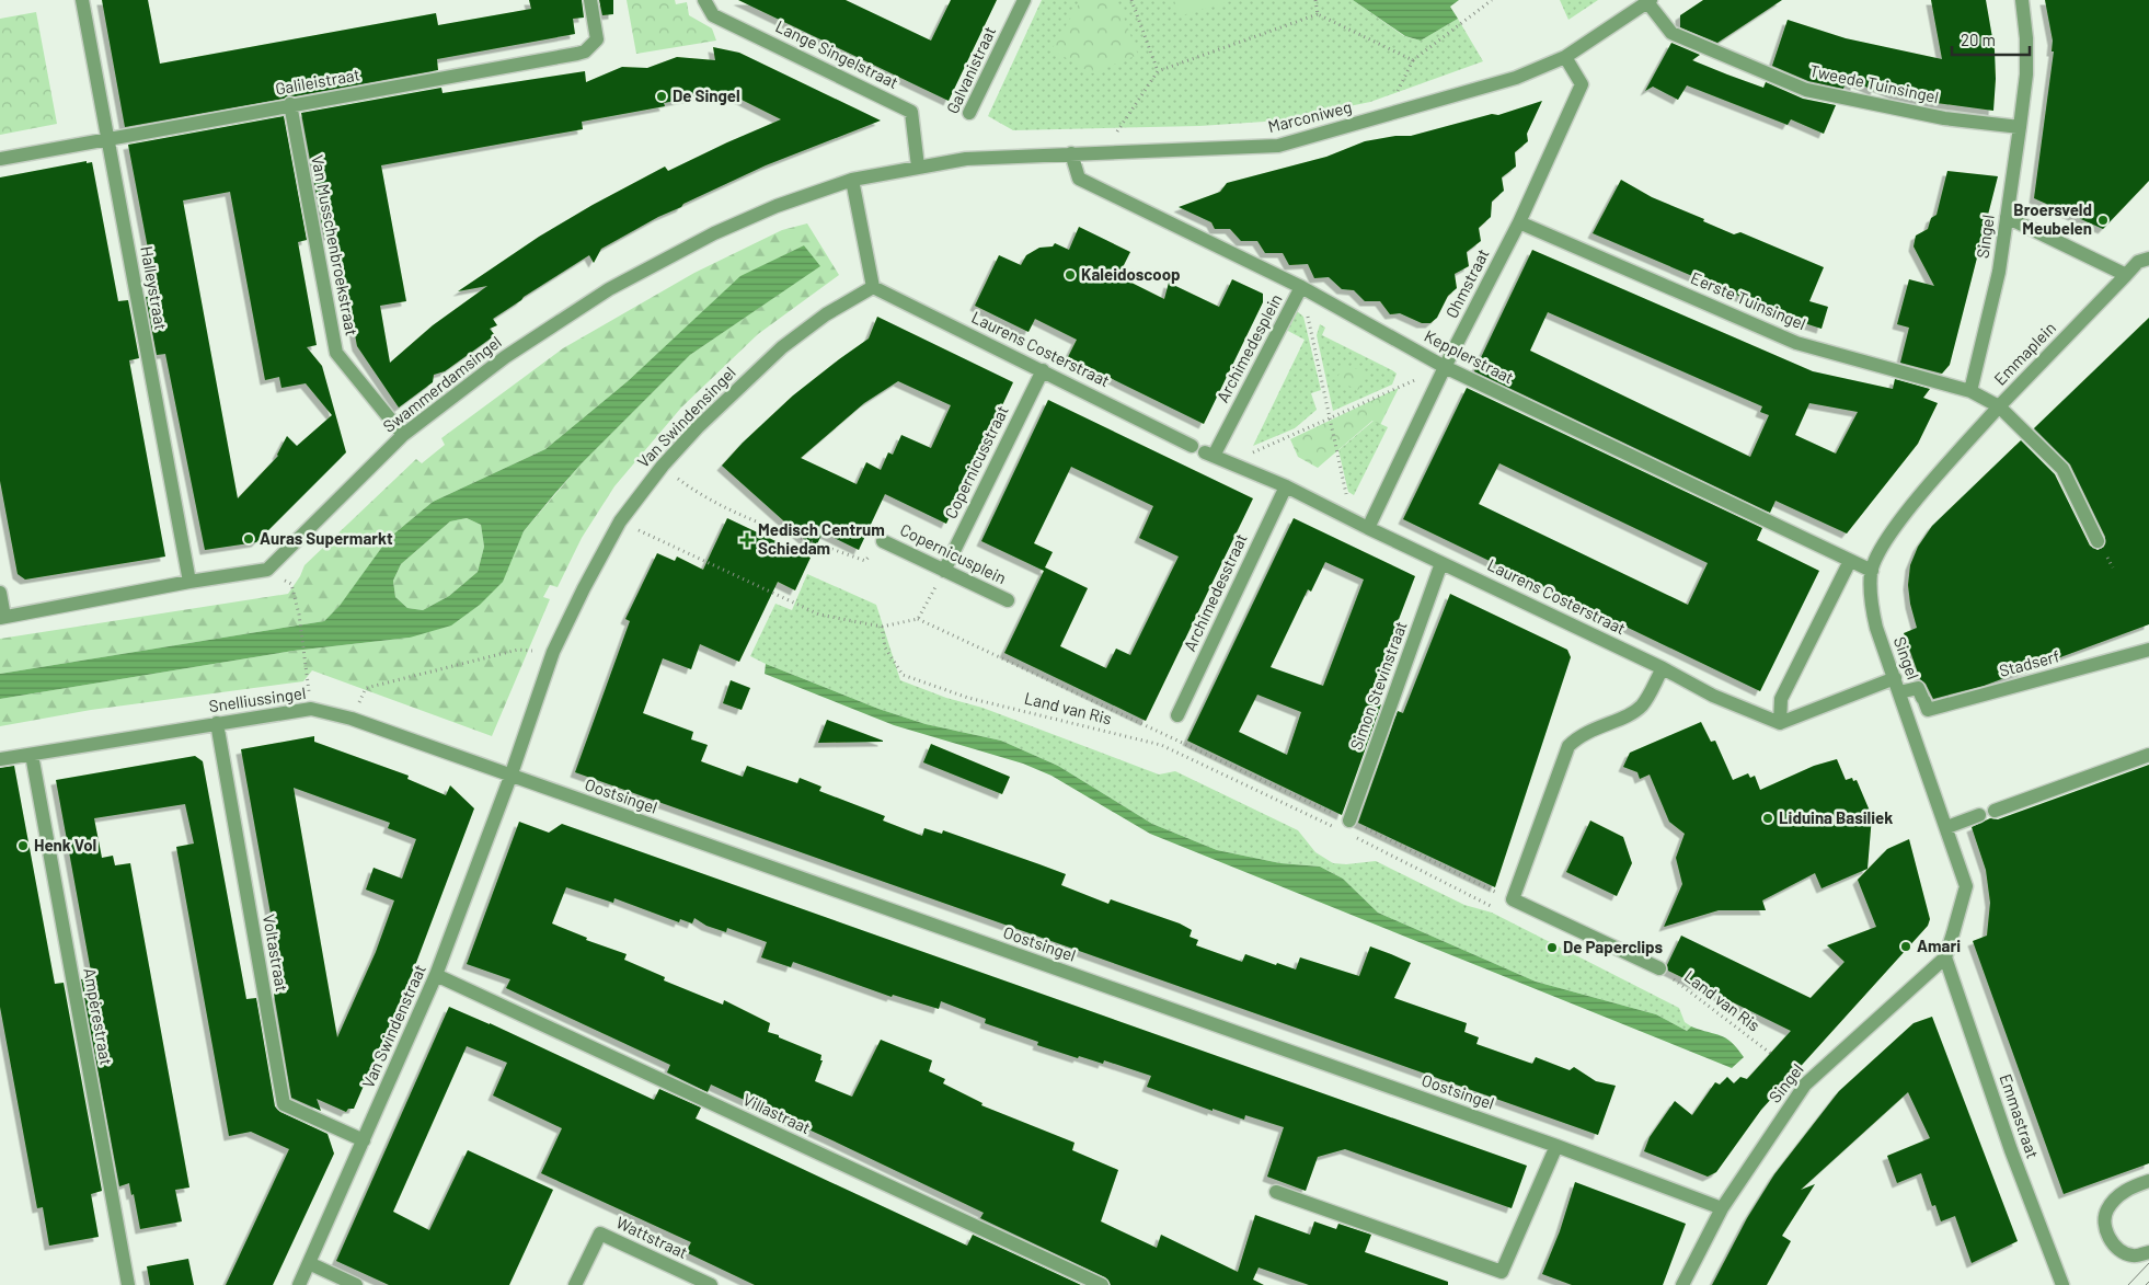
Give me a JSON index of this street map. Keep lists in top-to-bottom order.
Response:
{
  "streets": {
    "street": [
      "Lange Singelstraat",
      "Galvanistraat",
      "Galileistraat",
      "Tweede Tuinsingel",
      "Marconiweg",
      "Singel",
      "Van Musschenbroekstraat",
      "Ohmstraat",
      "Halleystraat",
      "Eerste Tuinsingel",
      "Archimedesplein",
      "Laurens Costerstraat",
      "Emmaplein",
      "Kepplerstraat",
      "Swammerdamsingel",
      "Van Swindensingel",
      "Copernicusstraat",
      "Copernicusplein",
      "Archimedesstraat",
      "Stadserf",
      "Simon Stevinstraat",
      "Snelliussingel",
      "Oostsingel",
      "Voltastraat",
      "Ampèrestraat",
      "Van Swindenstraat",
      "Villastraat",
      "Emmastraat",
      "Wattstraat"
    ],
    "path": ["Land van Ris"]
  },
  "crossings": [
    ["Lange Singelstraat", "Marconiweg"],
    ["Lange Singelstraat", "Swammerdamsingel"],
    ["Galileistraat", "Van Musschenbroekstraat"],
    ["Galileistraat", "Halleystraat"],
    ["Tweede Tuinsingel", "Marconiweg"],
    ["Tweede Tuinsingel", "Singel"],
    ["Marconiweg", "Ohmstraat"],
    ["Marconiweg", "Kepplerstraat"],
    ["Marconiweg", "Swammerdamsingel"],
    ["Singel", "Eerste Tuinsingel"],
    ["Singel", "Emmaplein"],
    ["Singel", "Kepplerstraat"],
    ["Singel", "Stadserf"],
    ["Singel", "Oostsingel"],
    ["Singel", "Emmastraat"],
    ["Van Musschenbroekstraat", "Swammerdamsingel"],
    ["Ohmstraat", "Eerste Tuinsingel"],
    ["Ohmstraat", "Laurens Costerstraat"],
    ["Ohmstraat", "Kepplerstraat"],
    ["Archimedesplein", "Laurens Costerstraat"],
    ["Archimedesplein", "Kepplerstraat"],
    ["Laurens Costerstraat", "Van Swindensingel"],
    ["Laurens Costerstraat", "Copernicusstraat"],
    ["Laurens Costerstraat", "Archimedesstraat"],
    ["Laurens Costerstraat", "Simon Stevinstraat"],
    ["Van Swindensingel", "Snelliussingel"],
    ["Van Swindensingel", "Oostsingel"],
    ["Van Swindensingel", "Van Swindenstraat"],
    ["Copernicusstraat", "Copernicusplein"],
    ["Snelliussingel", "Oostsingel"],
    ["Snelliussingel", "Voltastraat"],
    ["Snelliussingel", "Ampèrestraat"],
    ["Snelliussingel", "Van Swindenstraat"],
    ["Oostsingel", "Van Swindenstraat"],
    ["Voltastraat", "Van Swindenstraat"],
    ["Van Swindenstraat", "Villastraat"]
  ],
  "places": {
    "other": [
      "De Singel",
      "Broersveld Meubelen",
      "Kaleidoscoop",
      "Auras Supermarkt",
      "Liduina Basiliek",
      "Henk Vol",
      "Amari",
      "De Paperclips"
    ],
    "health": ["Medisch Centrum Schiedam"]
  },
  "scale_bar": "20 m"
}
